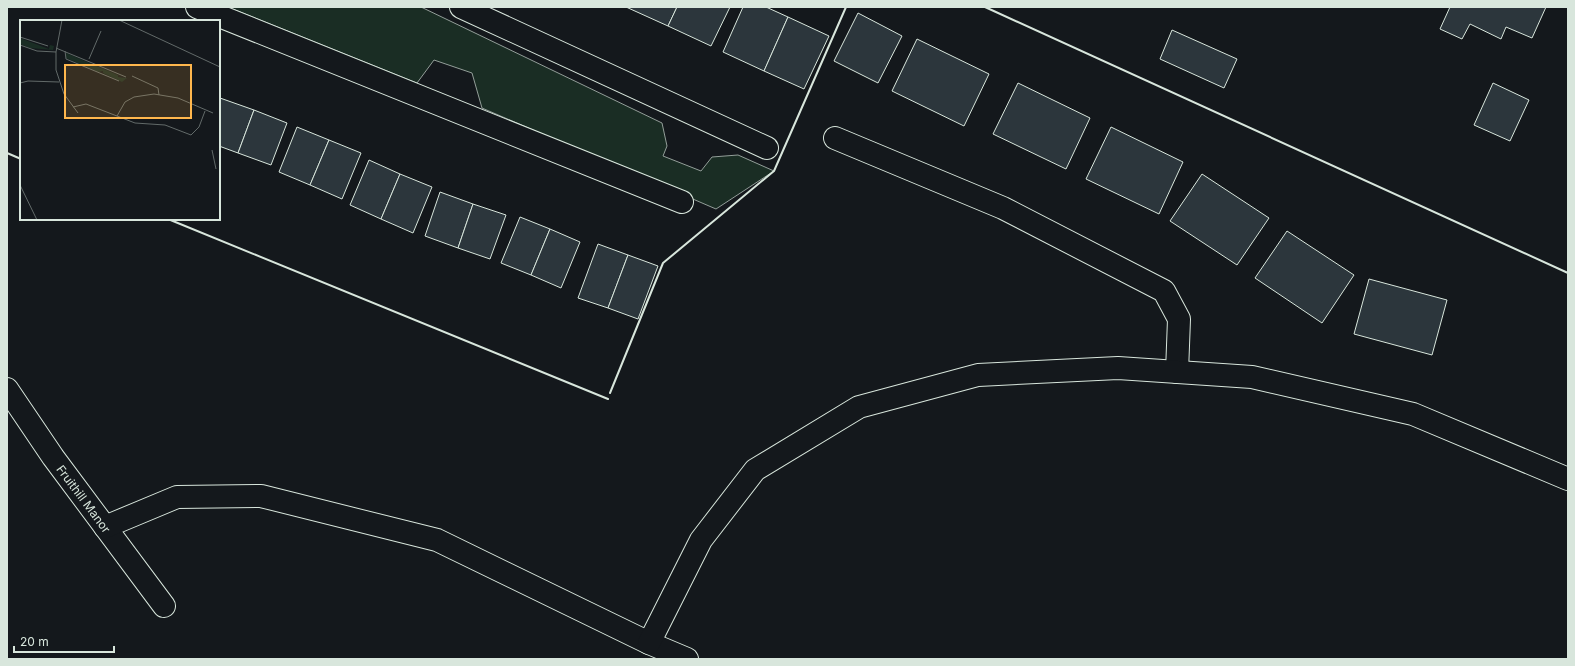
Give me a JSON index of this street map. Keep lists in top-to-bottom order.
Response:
{
  "streets": {
    "street": ["Fruithill Manor"]
  },
  "scale_bar": "20 m"
}
